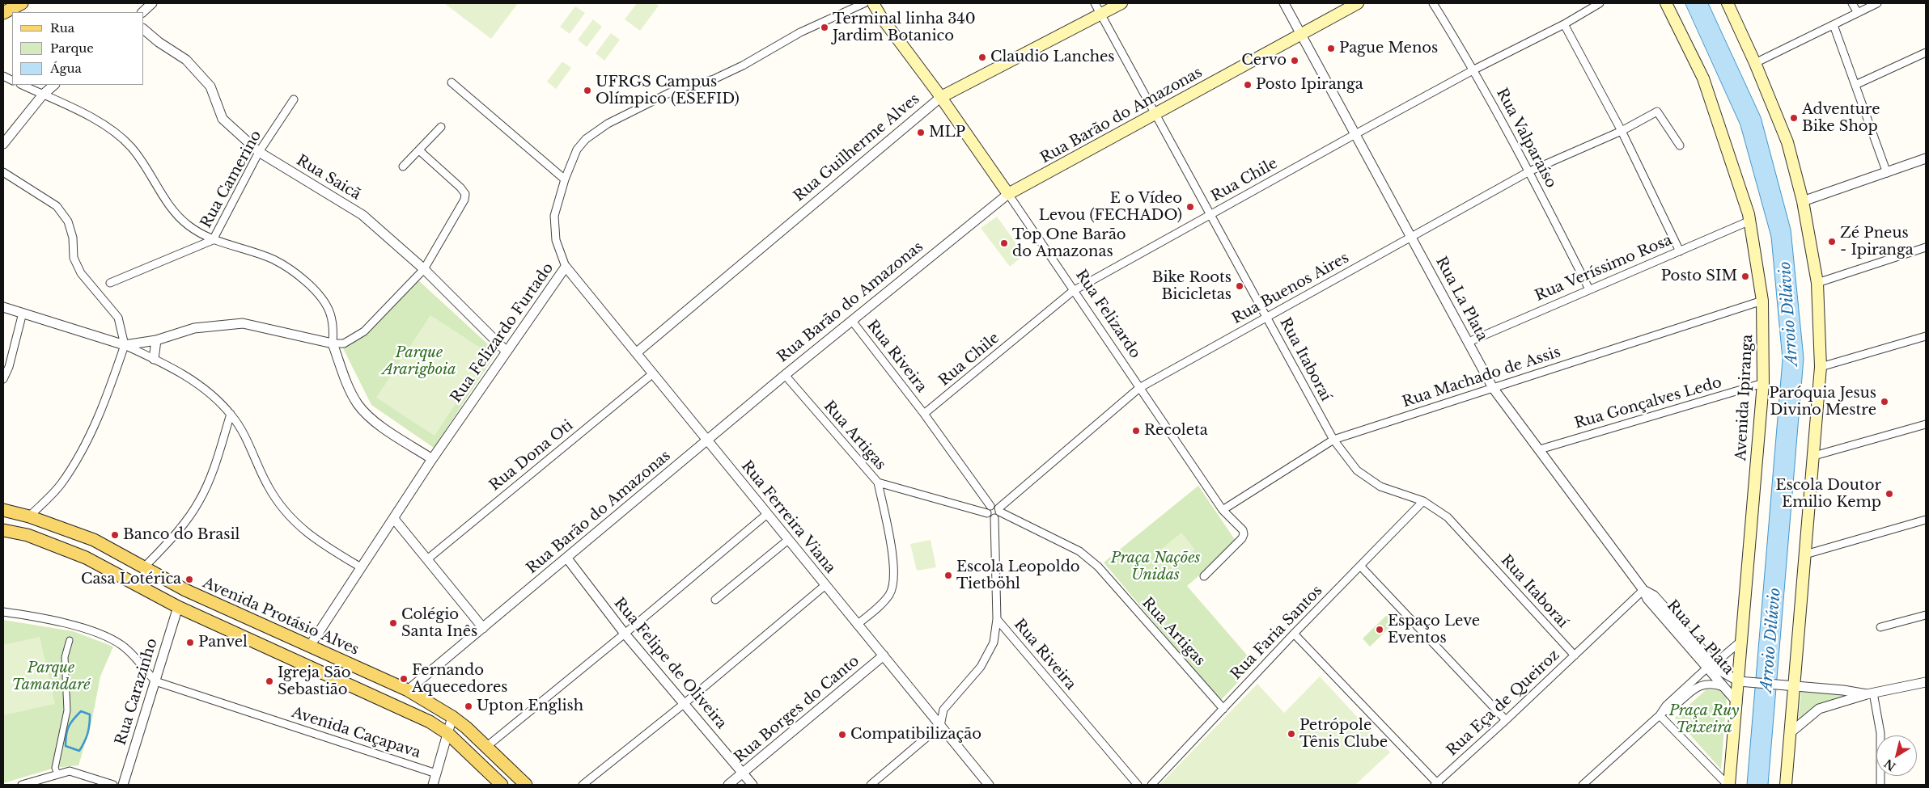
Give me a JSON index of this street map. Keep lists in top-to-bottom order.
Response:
{
  "streets": {
    "main road": [
      "Rua Barão do Amazonas",
      "Rua Guilherme Alves",
      "Rua Felizardo",
      "Avenida Ipiranga",
      "Avenida Protásio Alves"
    ],
    "street": [
      "Rua Valparaíso",
      "Rua Saicã",
      "Rua Camerino",
      "Rua Chile",
      "Rua Veríssimo Rosa",
      "Rua Buenos Aires",
      "Rua La Plata",
      "Rua Felizardo Furtado",
      "Rua Riveira",
      "Rua Itaboraí",
      "Rua Machado de Assis",
      "Rua Gonçalves Ledo",
      "Rua Artigas",
      "Rua Dona Oti",
      "Rua Ferreira Viana",
      "Rua Faria Santos",
      "Rua Felipe de Oliveira",
      "Rua Carazinho",
      "Rua Eça de Queiroz",
      "Rua Borges do Canto",
      "Avenida Caçapava"
    ]
  },
  "crossings": [
    ["Rua Barão do Amazonas", "Rua La Plata"],
    ["Rua Barão do Amazonas", "Rua Felizardo"],
    ["Rua Barão do Amazonas", "Rua Riveira"],
    ["Rua Barão do Amazonas", "Rua Itaboraí"],
    ["Rua Barão do Amazonas", "Rua Artigas"],
    ["Rua Barão do Amazonas", "Rua Ferreira Viana"],
    ["Rua Barão do Amazonas", "Avenida Protásio Alves"],
    ["Rua Barão do Amazonas", "Rua Felipe de Oliveira"],
    ["Rua Valparaíso", "Rua Chile"],
    ["Rua Valparaíso", "Rua Veríssimo Rosa"],
    ["Rua Valparaíso", "Rua Buenos Aires"],
    ["Rua Guilherme Alves", "Rua Felizardo"],
    ["Rua Guilherme Alves", "Rua Itaboraí"],
    ["Rua Guilherme Alves", "Rua Ferreira Viana"],
    ["Rua Saicã", "Rua Camerino"],
    ["Rua Saicã", "Rua Felizardo Furtado"],
    ["Rua Chile", "Rua La Plata"],
    ["Rua Chile", "Rua Felizardo"],
    ["Rua Chile", "Rua Riveira"],
    ["Rua Chile", "Rua Itaboraí"],
    ["Rua Veríssimo Rosa", "Rua La Plata"],
    ["Rua Veríssimo Rosa", "Avenida Ipiranga"],
    ["Rua Buenos Aires", "Rua La Plata"],
    ["Rua Buenos Aires", "Rua Felizardo"],
    ["Rua Buenos Aires", "Rua Riveira"],
    ["Rua Buenos Aires", "Rua Itaboraí"],
    ["Rua Buenos Aires", "Rua Artigas"],
    ["Rua La Plata", "Rua Machado de Assis"],
    ["Rua La Plata", "Avenida Ipiranga"],
    ["Rua La Plata", "Rua Gonçalves Ledo"],
    ["Rua La Plata", "Rua Eça de Queiroz"],
    ["Rua Felizardo", "Rua Machado de Assis"],
    ["Rua Felizardo Furtado", "Rua Ferreira Viana"],
    ["Rua Felizardo Furtado", "Avenida Protásio Alves"],
    ["Rua Riveira", "Rua Artigas"],
    ["Rua Itaboraí", "Rua Machado de Assis"],
    ["Rua Itaboraí", "Rua Faria Santos"],
    ["Rua Itaboraí", "Rua Eça de Queiroz"],
    ["Rua Machado de Assis", "Avenida Ipiranga"],
    ["Avenida Ipiranga", "Rua Gonçalves Ledo"],
    ["Rua Artigas", "Rua Faria Santos"],
    ["Rua Dona Oti", "Rua Ferreira Viana"],
    ["Rua Ferreira Viana", "Rua Borges do Canto"],
    ["Rua Felipe de Oliveira", "Rua Borges do Canto"],
    ["Rua Carazinho", "Avenida Caçapava"]
  ],
  "water": ["Arroio Dilúvio"],
  "parks": [
    "Parque Ararigboia",
    "Praça Nações Unidas",
    "Parque Tamandaré",
    "Praça Ruy Teixeira"
  ],
  "places": [
    "Terminal linha 340 Jardim Botanico",
    "Pague Menos",
    "Claudio Lanches",
    "Cervo",
    "Posto Ipiranga",
    "UFRGS Campus Olímpico (ESEFID)",
    "Adventure Bike Shop",
    "MLP",
    "E o Vídeo Levou (FECHADO)",
    "Zé Pneus - Ipiranga",
    "Top One Barão do Amazonas",
    "Posto SIM",
    "Bike Roots Bicicletas",
    "Paróquia Jesus Divino Mestre",
    "Recoleta",
    "Escola Doutor Emilio Kemp",
    "Banco do Brasil",
    "Escola Leopoldo Tietböhl",
    "Casa Lotérica",
    "Colégio Santa Inês",
    "Espaço Leve Eventos",
    "Panvel",
    "Fernando Aquecedores",
    "Igreja São Sebastião",
    "Upton English",
    "Petrópole Tênis Clube",
    "Compatibilização"
  ],
  "legend": ["Rua", "Parque", "Água"],
  "north": "bottom left"
}
